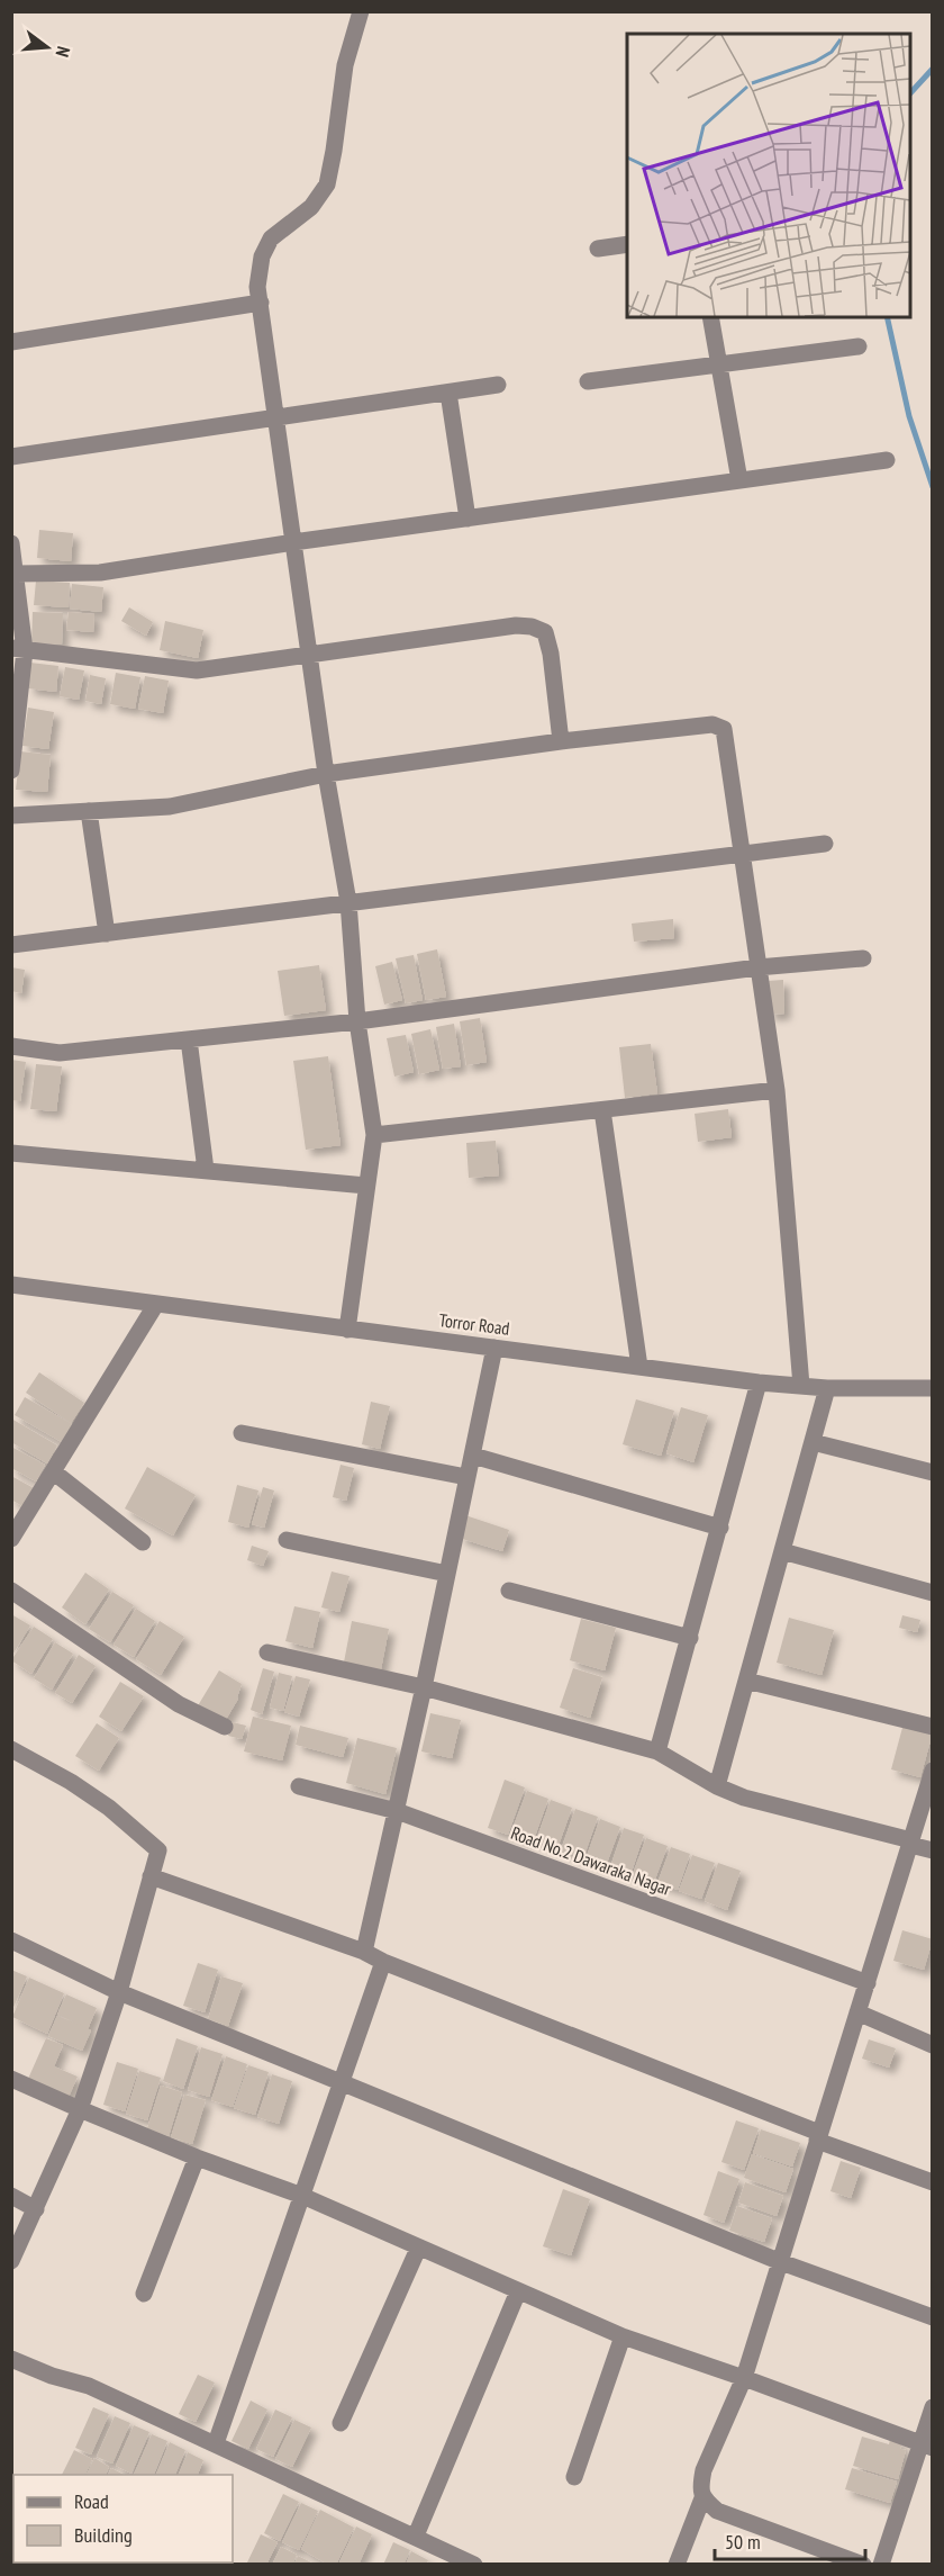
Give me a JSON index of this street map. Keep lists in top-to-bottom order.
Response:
{
  "streets": {
    "street": ["Torror Road", "Road No.2 Dawaraka Nagar"]
  },
  "legend": ["Road", "Building"],
  "scale_bar": "50 m",
  "north": "right"
}
